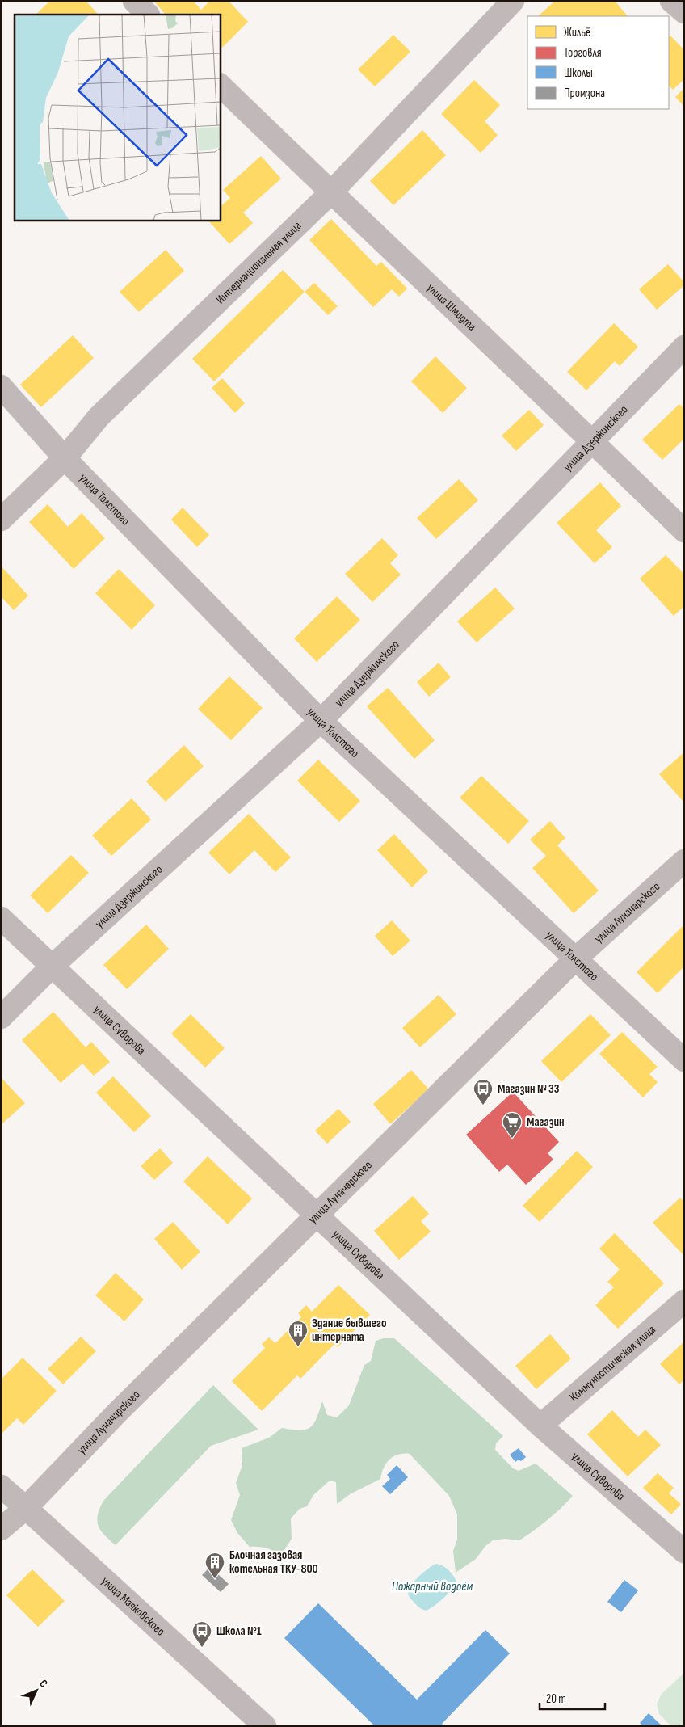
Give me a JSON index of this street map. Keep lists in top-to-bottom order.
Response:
{
  "streets": {
    "street": [
      "Интернациональная улица",
      "улица Шмидта",
      "улица Дзержинского",
      "улица Толстого",
      "улица Луначарского",
      "улица Суворова",
      "Коммунистическая улица",
      "улица Маяковского"
    ]
  },
  "crossings": [
    ["Интернациональная улица", "улица Шмидта"],
    ["Интернациональная улица", "улица Толстого"],
    ["улица Шмидта", "улица Дзержинского"],
    ["улица Дзержинского", "улица Толстого"],
    ["улица Дзержинского", "улица Суворова"],
    ["улица Толстого", "улица Луначарского"],
    ["улица Луначарского", "улица Суворова"],
    ["улица Луначарского", "улица Маяковского"],
    ["улица Суворова", "Коммунистическая улица"]
  ],
  "water": ["Пожарный водоём"],
  "places": {
    "bus stop": ["Магазин № 33", "Школа №1"],
    "supermarket": ["Магазин"],
    "building": ["Здание бывшего интерната", "Блочная газовая котельная ТКУ-800"]
  },
  "legend": [
    "Жильё",
    "Торговля",
    "Школы",
    "Промзона"
  ],
  "scale_bar": "20 m",
  "north": "top right"
}
